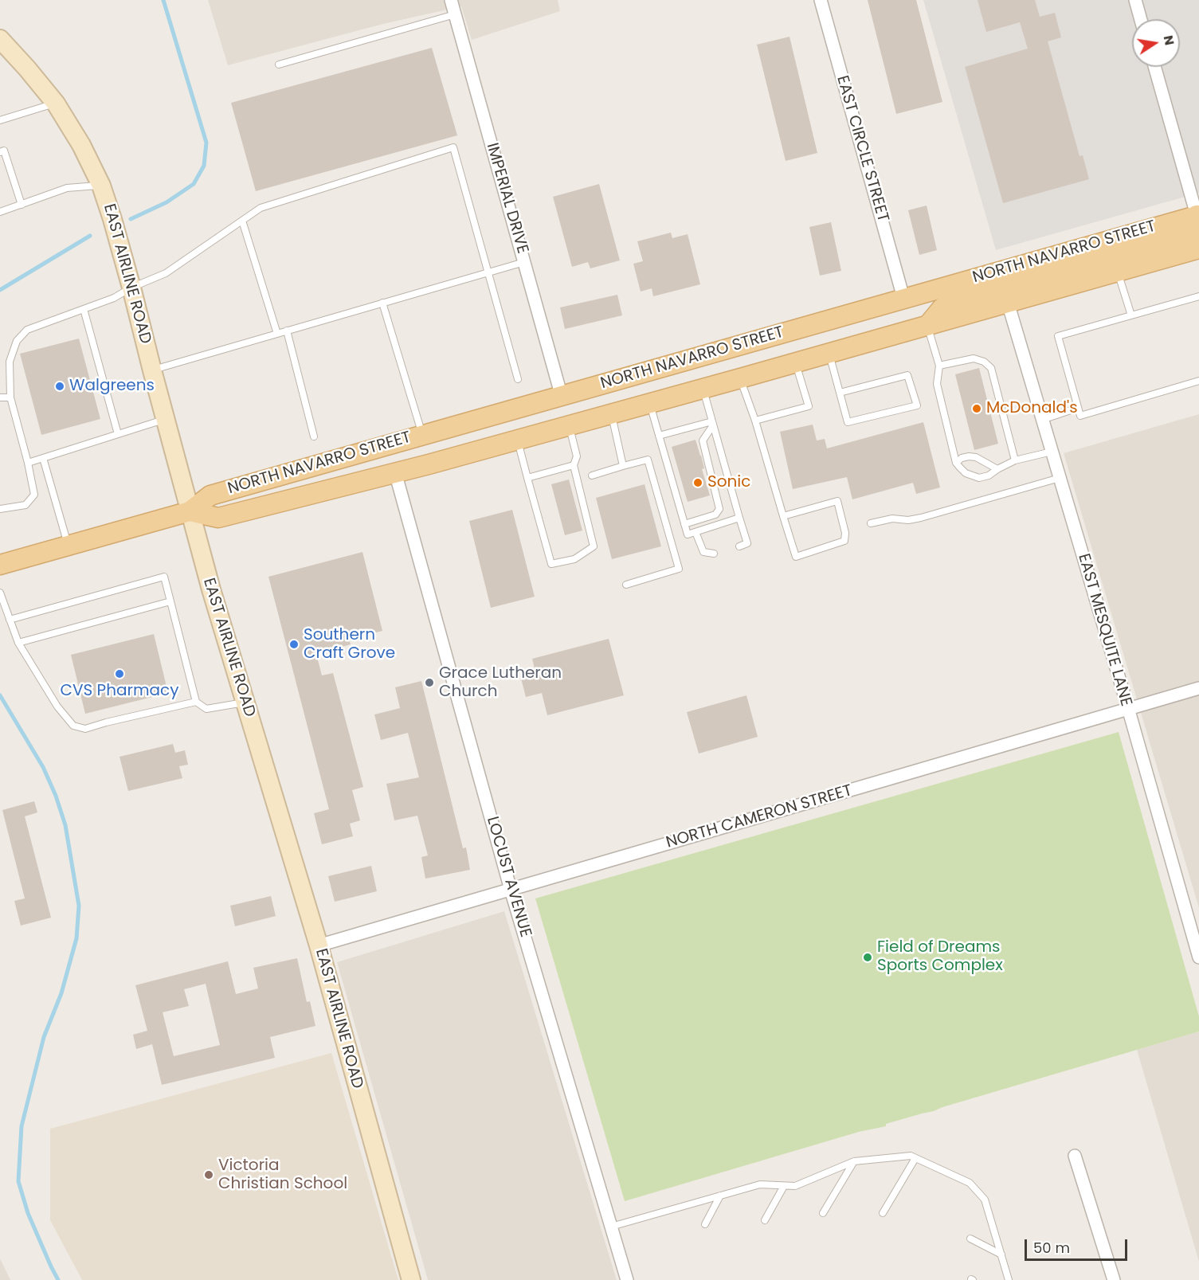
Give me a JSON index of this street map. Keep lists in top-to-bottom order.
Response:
{
  "streets": {
    "main road": ["NORTH NAVARRO STREET", "EAST AIRLINE ROAD"],
    "street": [
      "EAST CIRCLE STREET",
      "IMPERIAL DRIVE",
      "EAST MESQUITE LANE",
      "NORTH CAMERON STREET",
      "LOCUST AVENUE"
    ]
  },
  "crossings": [
    ["EAST CIRCLE STREET", "NORTH NAVARRO STREET"],
    ["IMPERIAL DRIVE", "NORTH NAVARRO STREET"],
    ["NORTH NAVARRO STREET", "EAST AIRLINE ROAD"],
    ["NORTH NAVARRO STREET", "EAST MESQUITE LANE"],
    ["NORTH NAVARRO STREET", "LOCUST AVENUE"],
    ["EAST AIRLINE ROAD", "NORTH CAMERON STREET"],
    ["EAST MESQUITE LANE", "NORTH CAMERON STREET"],
    ["NORTH CAMERON STREET", "LOCUST AVENUE"]
  ],
  "places": [
    "Walgreens",
    "McDonald's",
    "Sonic",
    "Southern Craft Grove",
    "CVS Pharmacy",
    "Grace Lutheran Church",
    "Field of Dreams Sports Complex",
    "Victoria Christian School"
  ],
  "scale_bar": "50 m",
  "north": "right"
}
